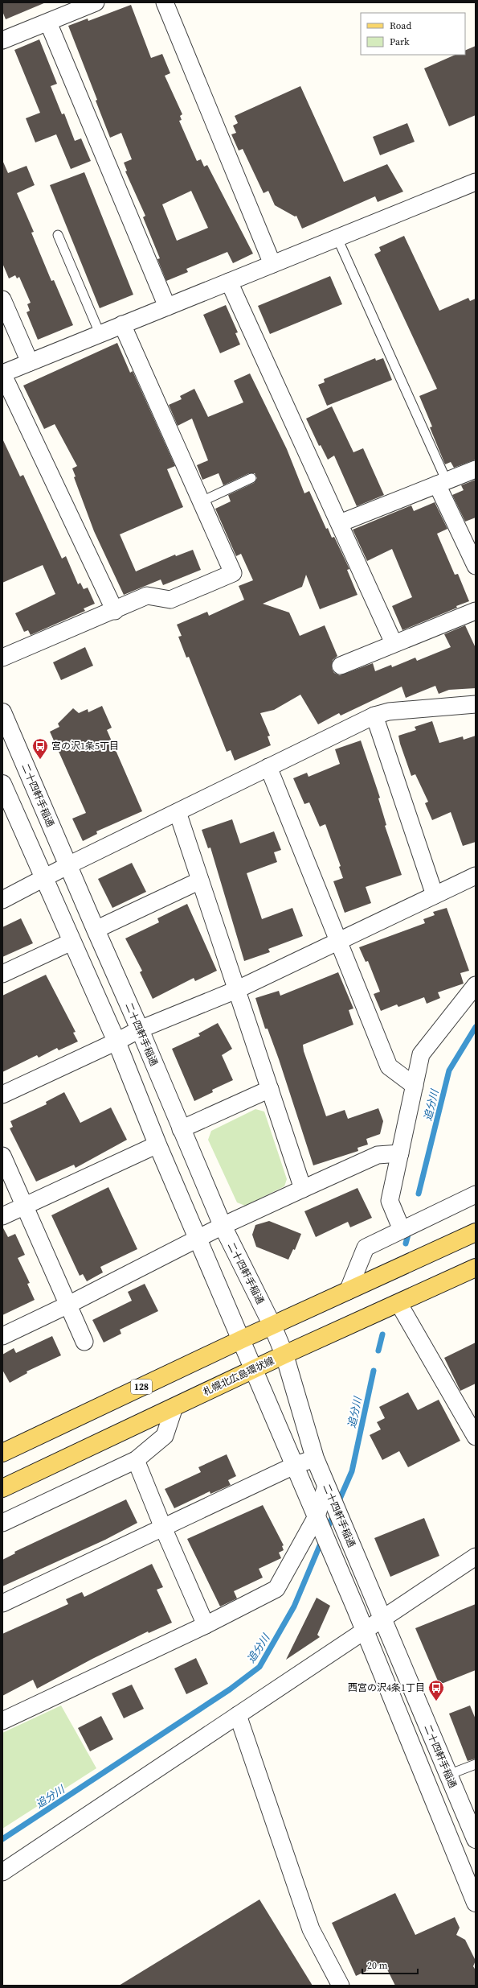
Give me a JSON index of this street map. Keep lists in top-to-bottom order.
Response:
{
  "streets": {
    "main road": ["札幌北広島環状線", "128"],
    "street": ["二十四軒手稲通"]
  },
  "crossings": [
    ["二十四軒手稲通", "札幌北広島環状線"],
    ["二十四軒手稲通", "128"]
  ],
  "water": ["追分川"],
  "places": {
    "bus stop": ["宮の沢1条5丁目", "西宮の沢4条1丁目"]
  },
  "legend": ["Road", "Park"],
  "scale_bar": "20 m"
}
